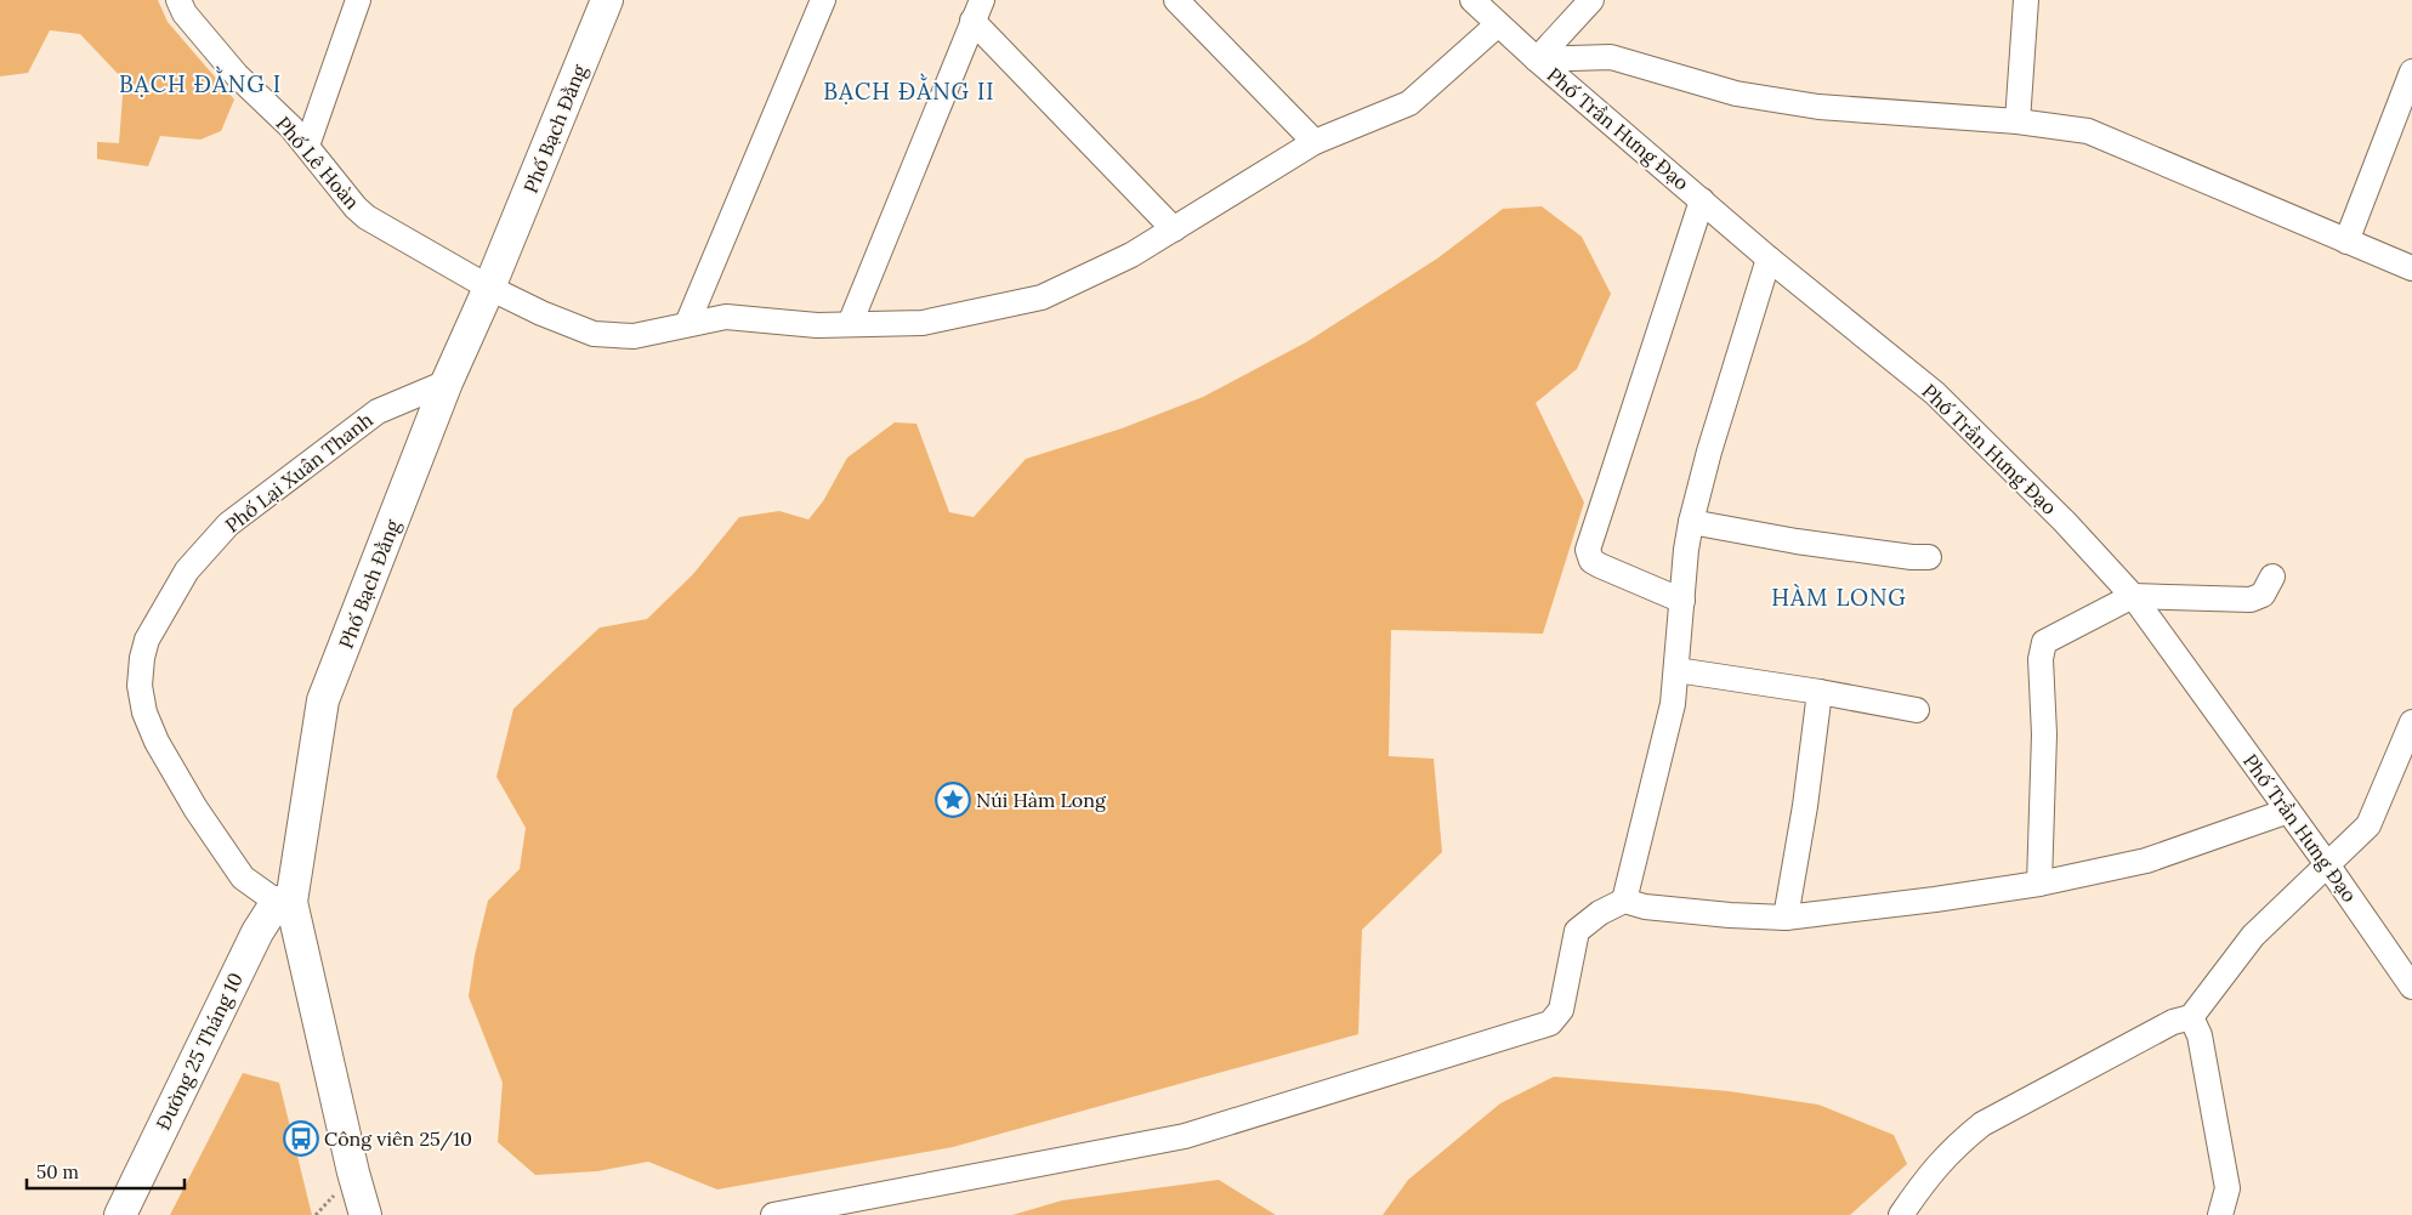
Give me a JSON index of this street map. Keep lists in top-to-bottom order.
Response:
{
  "streets": {
    "main road": ["Phố Bạch Đằng", "Đường 25 Tháng 10"],
    "street": ["Phố Trần Hưng Đạo", "Phố Lê Hoàn", "Phố Lại Xuân Thanh"]
  },
  "crossings": [
    ["Phố Bạch Đằng", "Phố Lê Hoàn"],
    ["Phố Bạch Đằng", "Phố Lại Xuân Thanh"],
    ["Phố Bạch Đằng", "Đường 25 Tháng 10"],
    ["Phố Trần Hưng Đạo", "Phố Lê Hoàn"],
    ["Phố Lại Xuân Thanh", "Đường 25 Tháng 10"]
  ],
  "districts": ["BẠCH ĐẰNG I", "BẠCH ĐẰNG II", "HÀM LONG"],
  "places": {
    "place": ["Núi Hàm Long"],
    "bus stop": ["Công viên 25/10"]
  },
  "scale_bar": "50 m"
}
